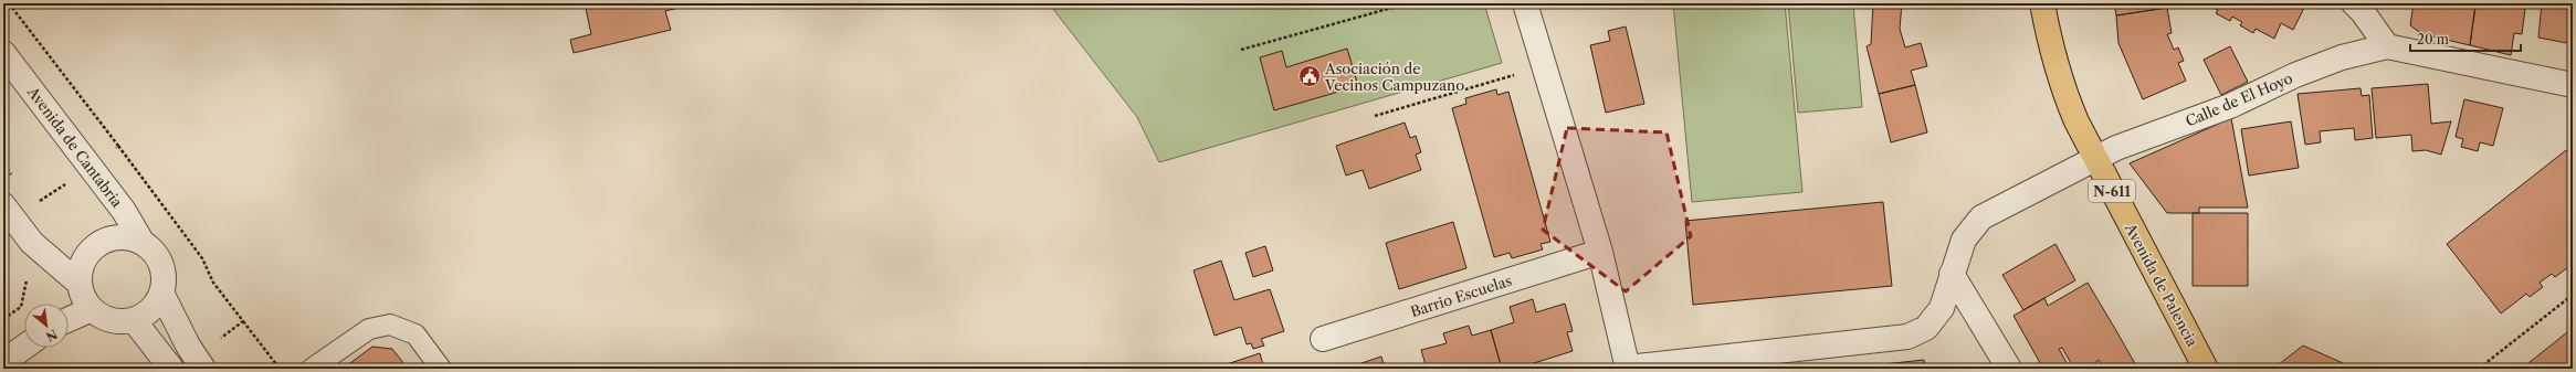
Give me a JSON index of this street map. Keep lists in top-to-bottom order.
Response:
{
  "streets": {
    "highway": ["N-611", "Avenida de Palencia"],
    "street": ["Calle de El Hoyo", "Avenida de Cantabria", "Barrio Escuelas"]
  },
  "crossings": [
    ["Calle de El Hoyo", "Avenida de Palencia"]
  ],
  "places": {
    "public building": ["Asociación de Vecinos Campuzano"]
  },
  "scale_bar": "20 m",
  "north": "bottom right"
}
